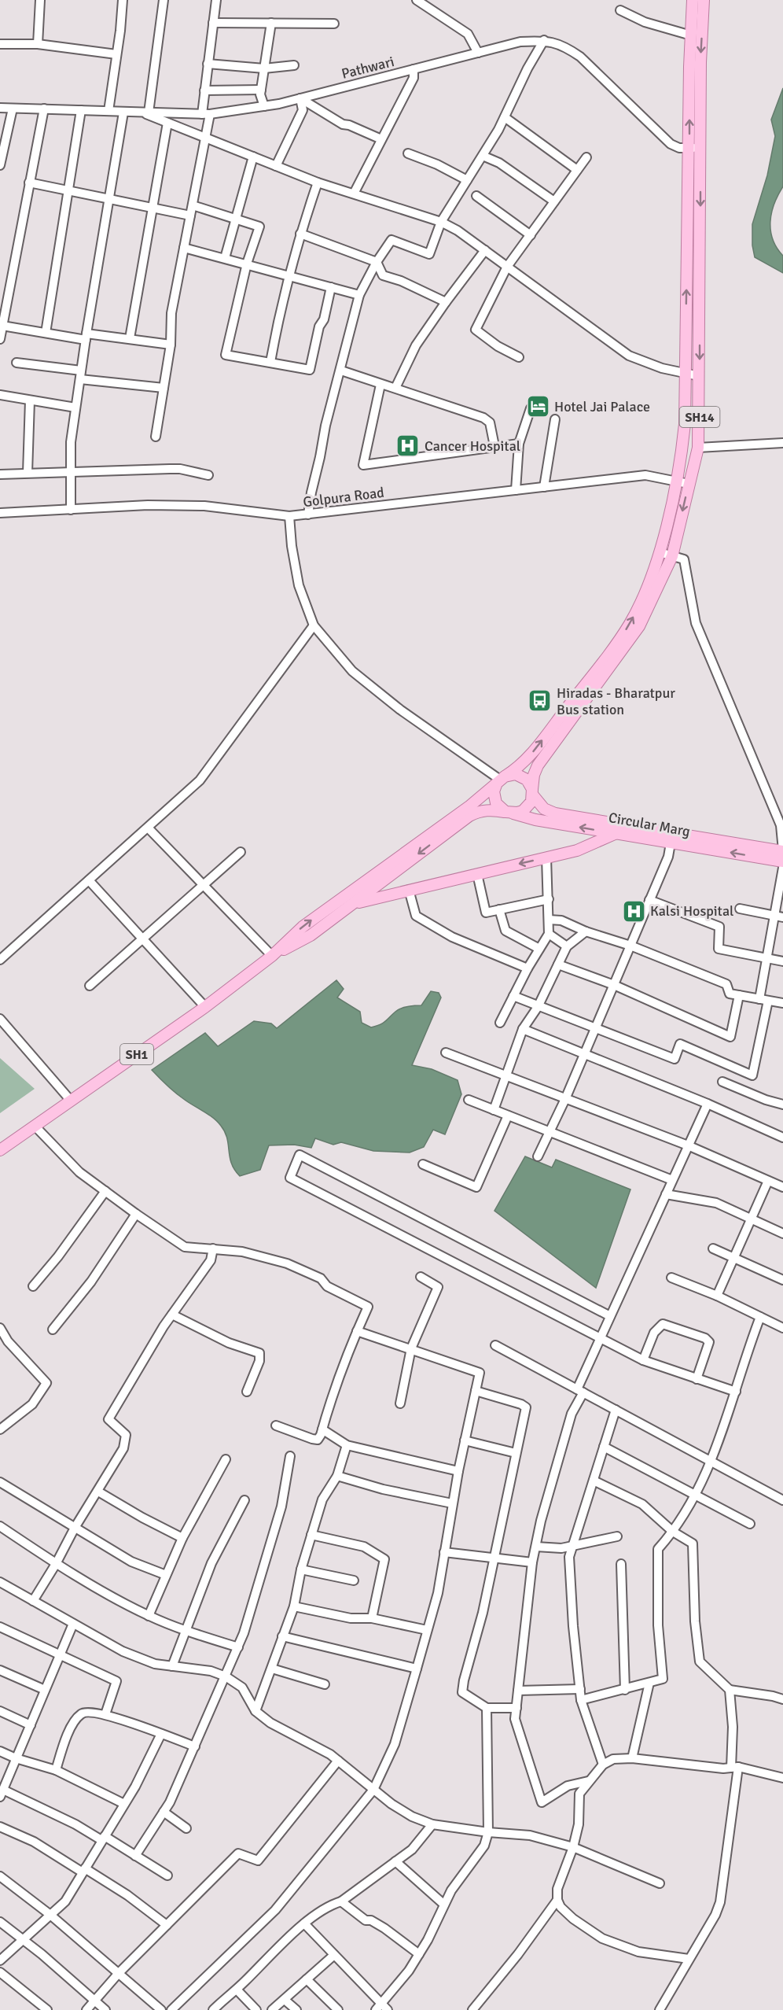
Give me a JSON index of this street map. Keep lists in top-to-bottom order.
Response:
{
  "streets": {
    "main road": ["SH14", "Circular Marg", "SH1"],
    "street": ["Pathwari", "Golpura Road"]
  },
  "crossings": [
    ["Pathwari", "SH14"],
    ["SH14", "Golpura Road"],
    ["SH14", "Circular Marg"],
    ["SH14", "SH1"],
    ["Circular Marg", "SH1"]
  ],
  "places": {
    "hotel": ["Hotel Jai Palace"],
    "hospital": ["Cancer Hospital", "Kalsi Hospital"],
    "bus stop": ["Hiradas - Bharatpur Bus station"]
  }
}
